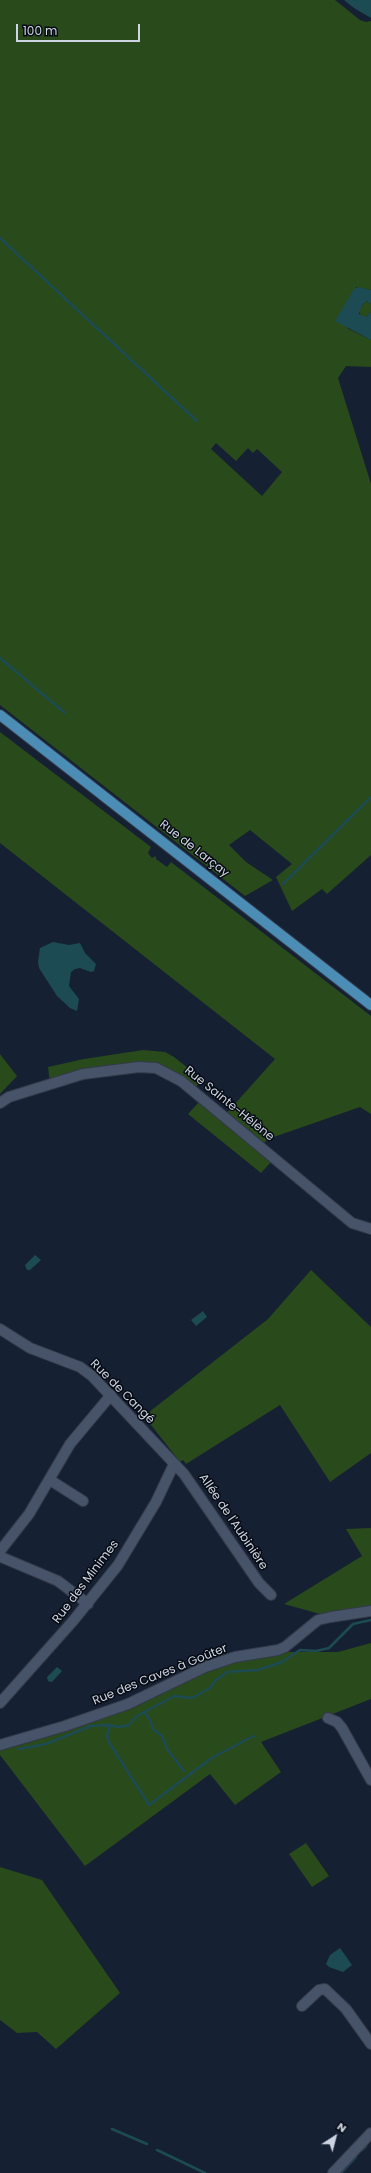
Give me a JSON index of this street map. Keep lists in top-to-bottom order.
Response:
{
  "streets": {
    "main road": ["Rue de Larçay"],
    "street": [
      "Rue Sainte-Hélène",
      "Rue de Cangé",
      "Allée de l'Aubinière",
      "Rue des Minimes",
      "Rue des Caves à Goûter"
    ]
  },
  "crossings": [
    ["Rue de Cangé", "Allée de l'Aubinière"],
    ["Rue de Cangé", "Rue des Minimes"],
    ["Allée de l'Aubinière", "Rue des Minimes"]
  ],
  "scale_bar": "100 m",
  "north": "top right"
}
